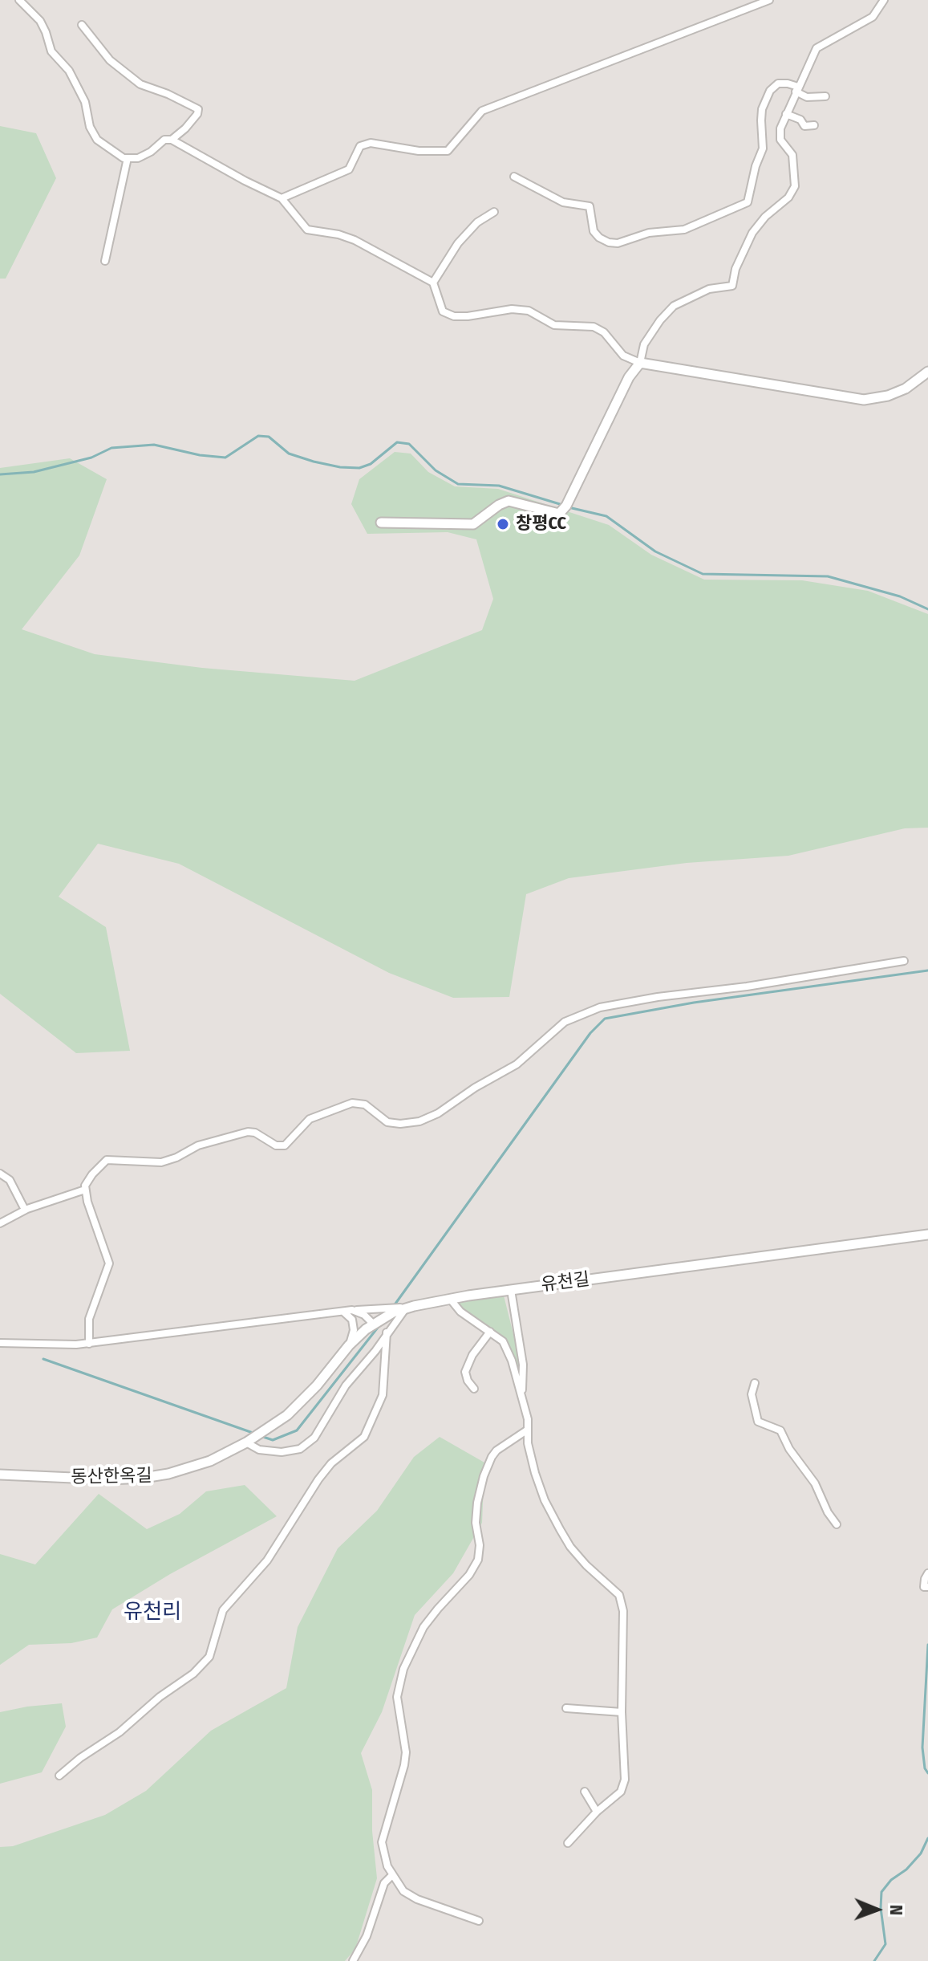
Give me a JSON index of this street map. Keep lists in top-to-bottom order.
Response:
{
  "streets": {
    "street": ["유천길", "동산한옥길"]
  },
  "crossings": [
    ["유천길", "동산한옥길"]
  ],
  "districts": ["유천리"],
  "places": ["창평CC"],
  "north": "right"
}
